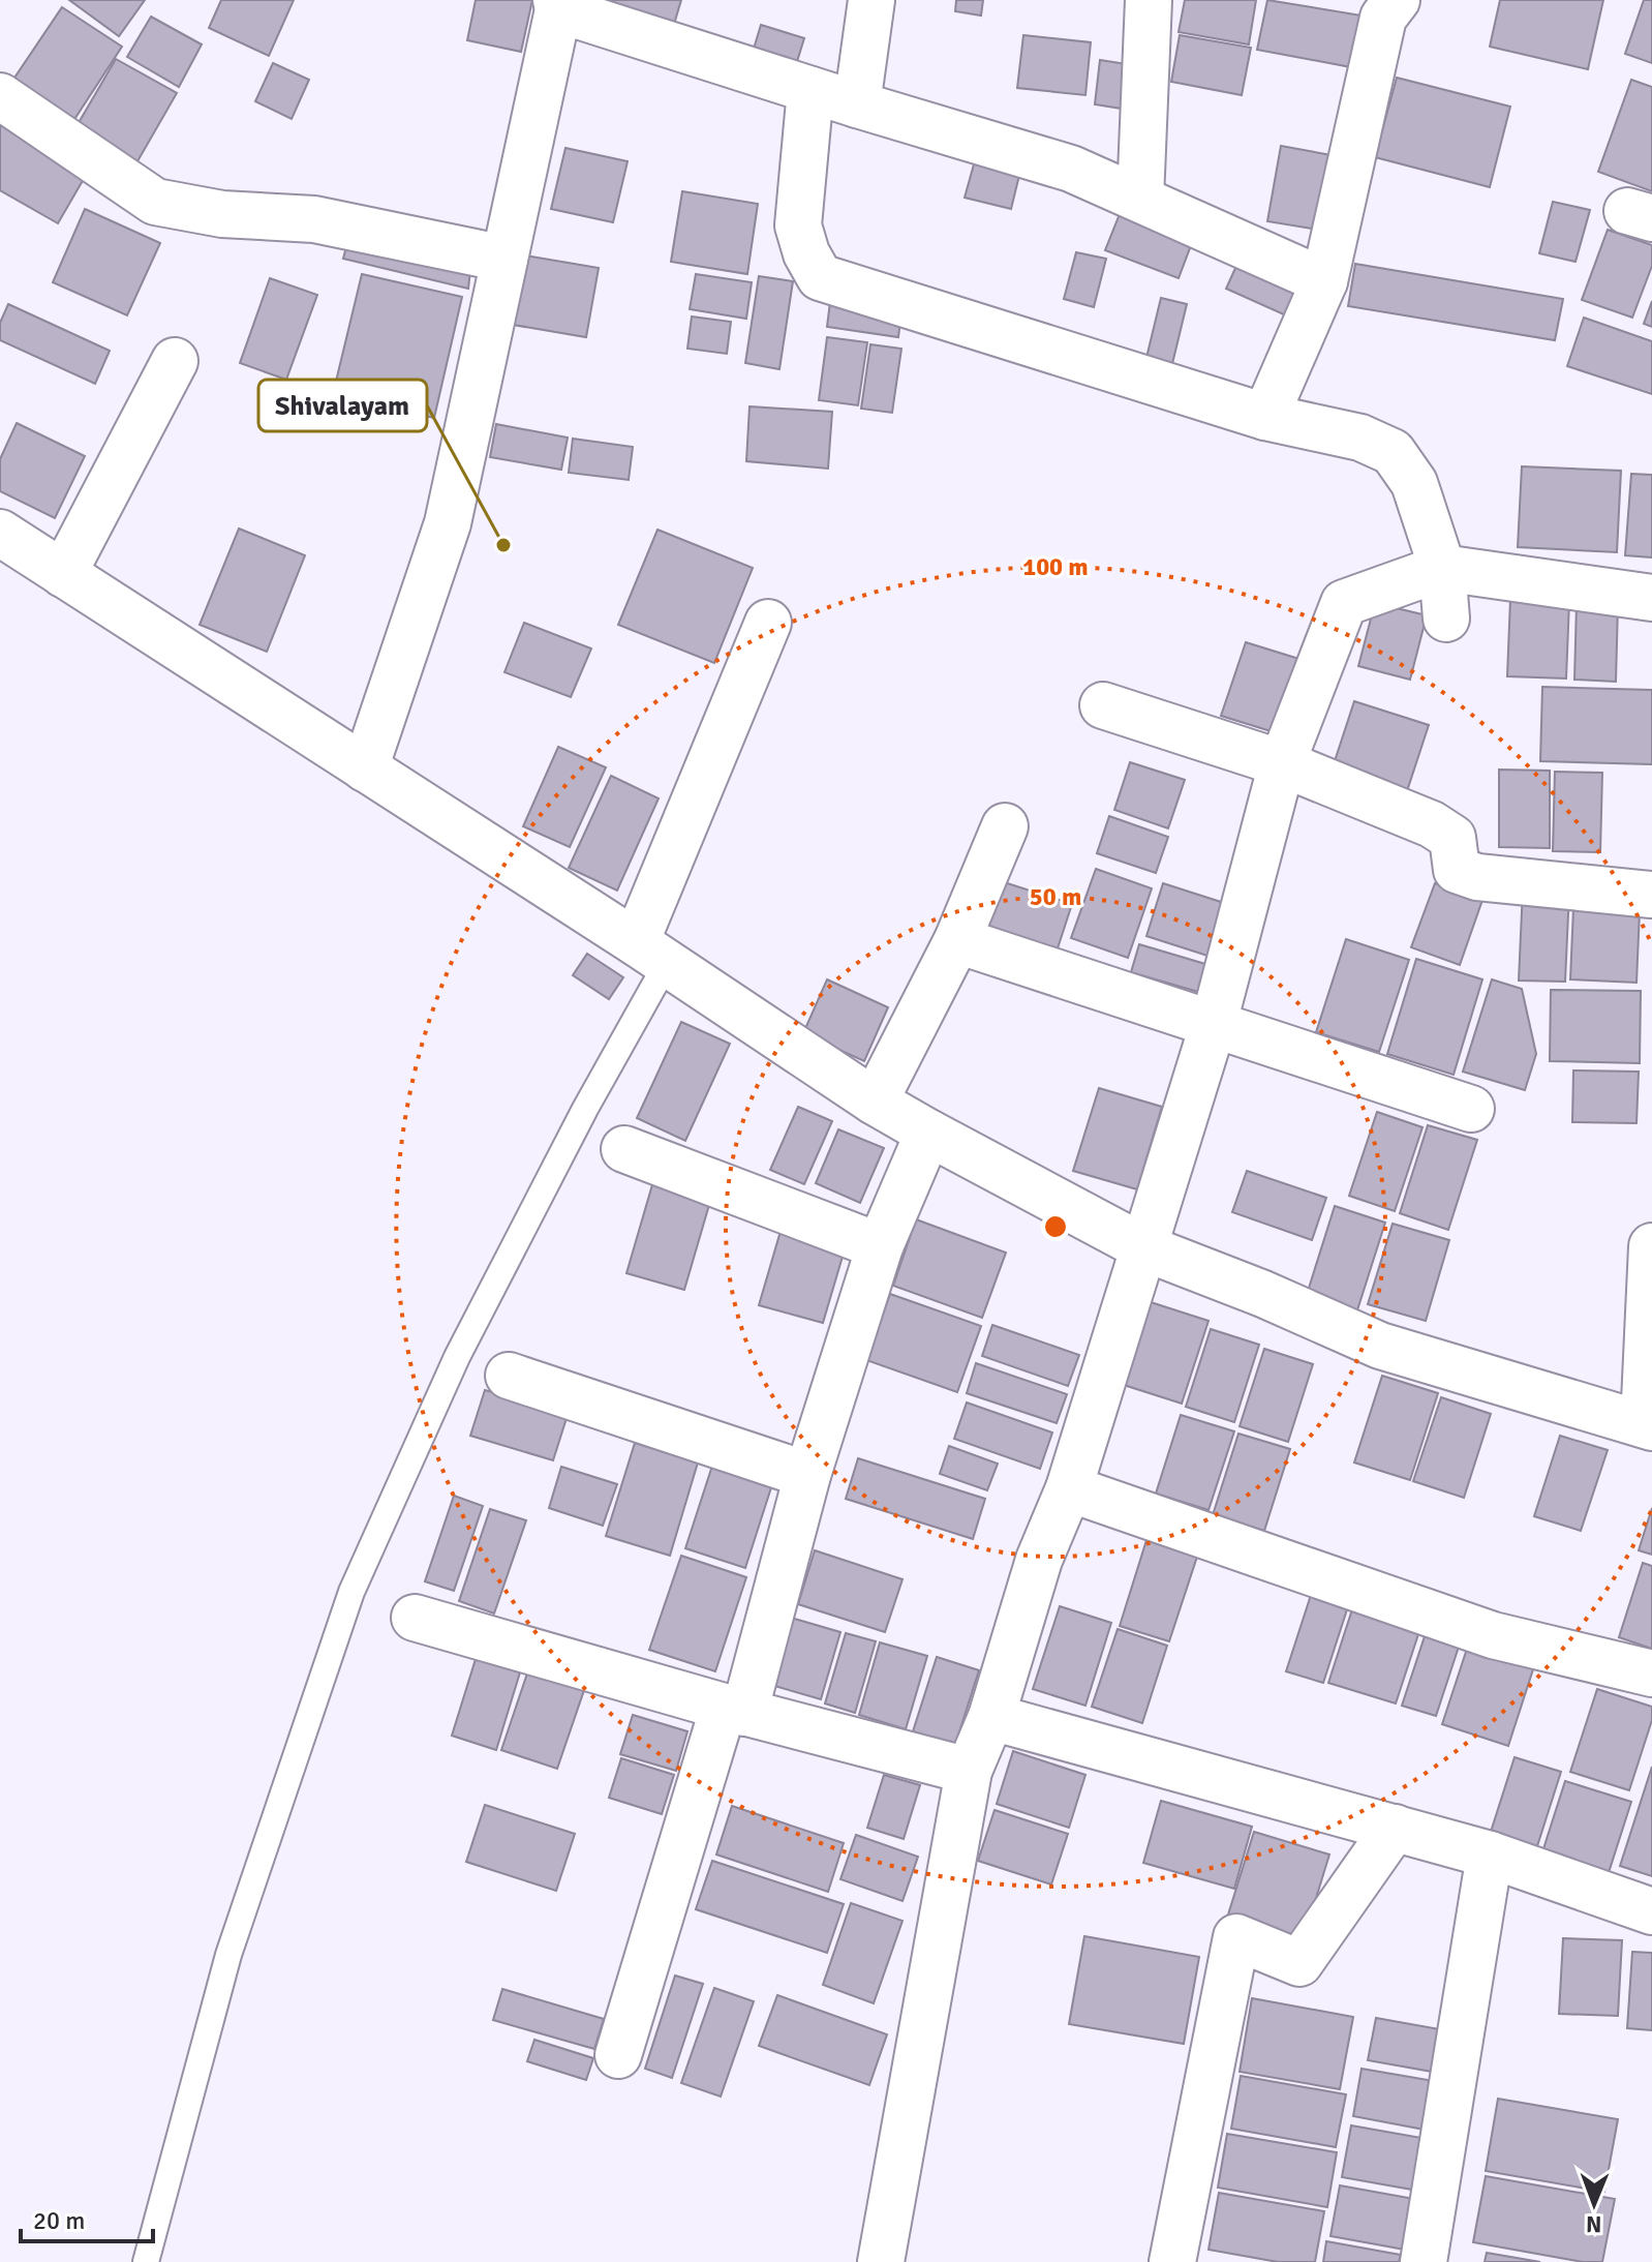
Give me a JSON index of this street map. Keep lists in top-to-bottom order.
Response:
{
  "places": ["Shivalayam"],
  "scale_bar": "20 m",
  "north": "bottom",
  "rings": ["100 m", "50 m"]
}
